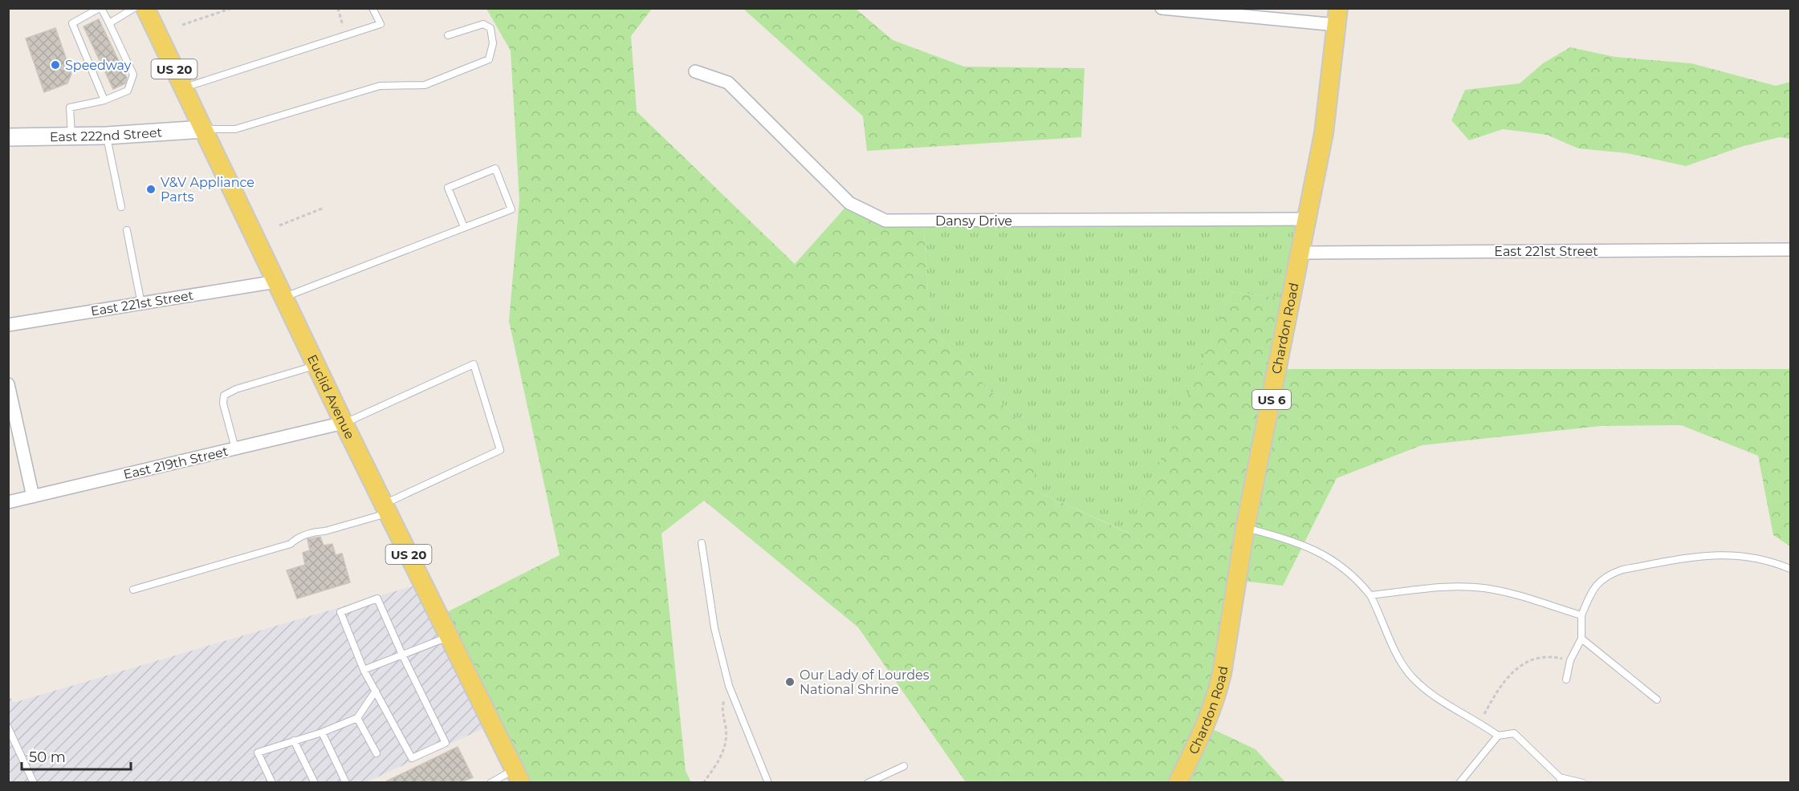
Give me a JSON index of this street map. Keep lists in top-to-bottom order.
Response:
{
  "streets": {
    "main road": [
      "US 20",
      "Chardon Road",
      "Euclid Avenue",
      "US 6"
    ],
    "street": [
      "East 222nd Street",
      "Dansy Drive",
      "East 221st Street",
      "East 219th Street"
    ]
  },
  "crossings": [
    ["East 222nd Street", "Euclid Avenue"],
    ["Dansy Drive", "Chardon Road"],
    ["East 221st Street", "Chardon Road"],
    ["East 221st Street", "Euclid Avenue"],
    ["Euclid Avenue", "East 219th Street"]
  ],
  "places": ["Speedway", "V&V Appliance Parts", "Our Lady of Lourdes National Shrine"],
  "scale_bar": "50 m"
}
